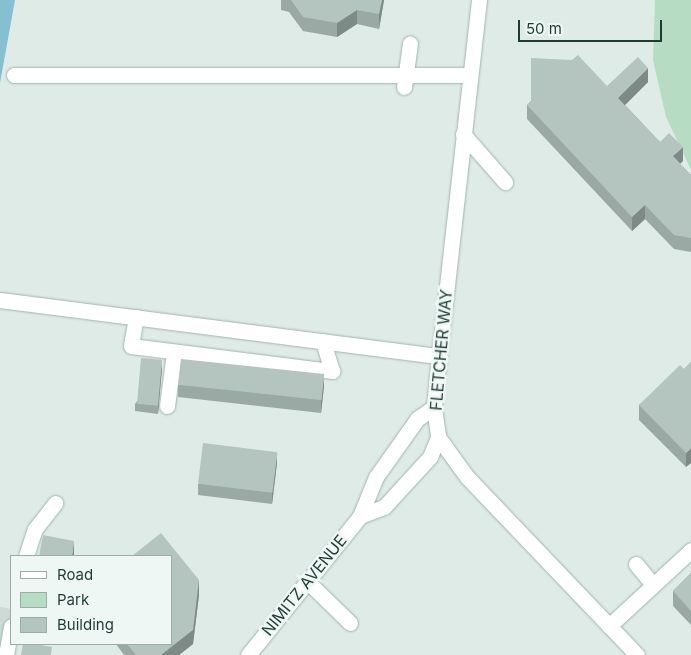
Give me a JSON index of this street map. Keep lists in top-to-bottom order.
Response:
{
  "streets": {
    "street": ["FLETCHER WAY", "NIMITZ AVENUE"]
  },
  "crossings": [
    ["FLETCHER WAY", "NIMITZ AVENUE"]
  ],
  "legend": ["Road", "Park", "Building"],
  "scale_bar": "50 m"
}
